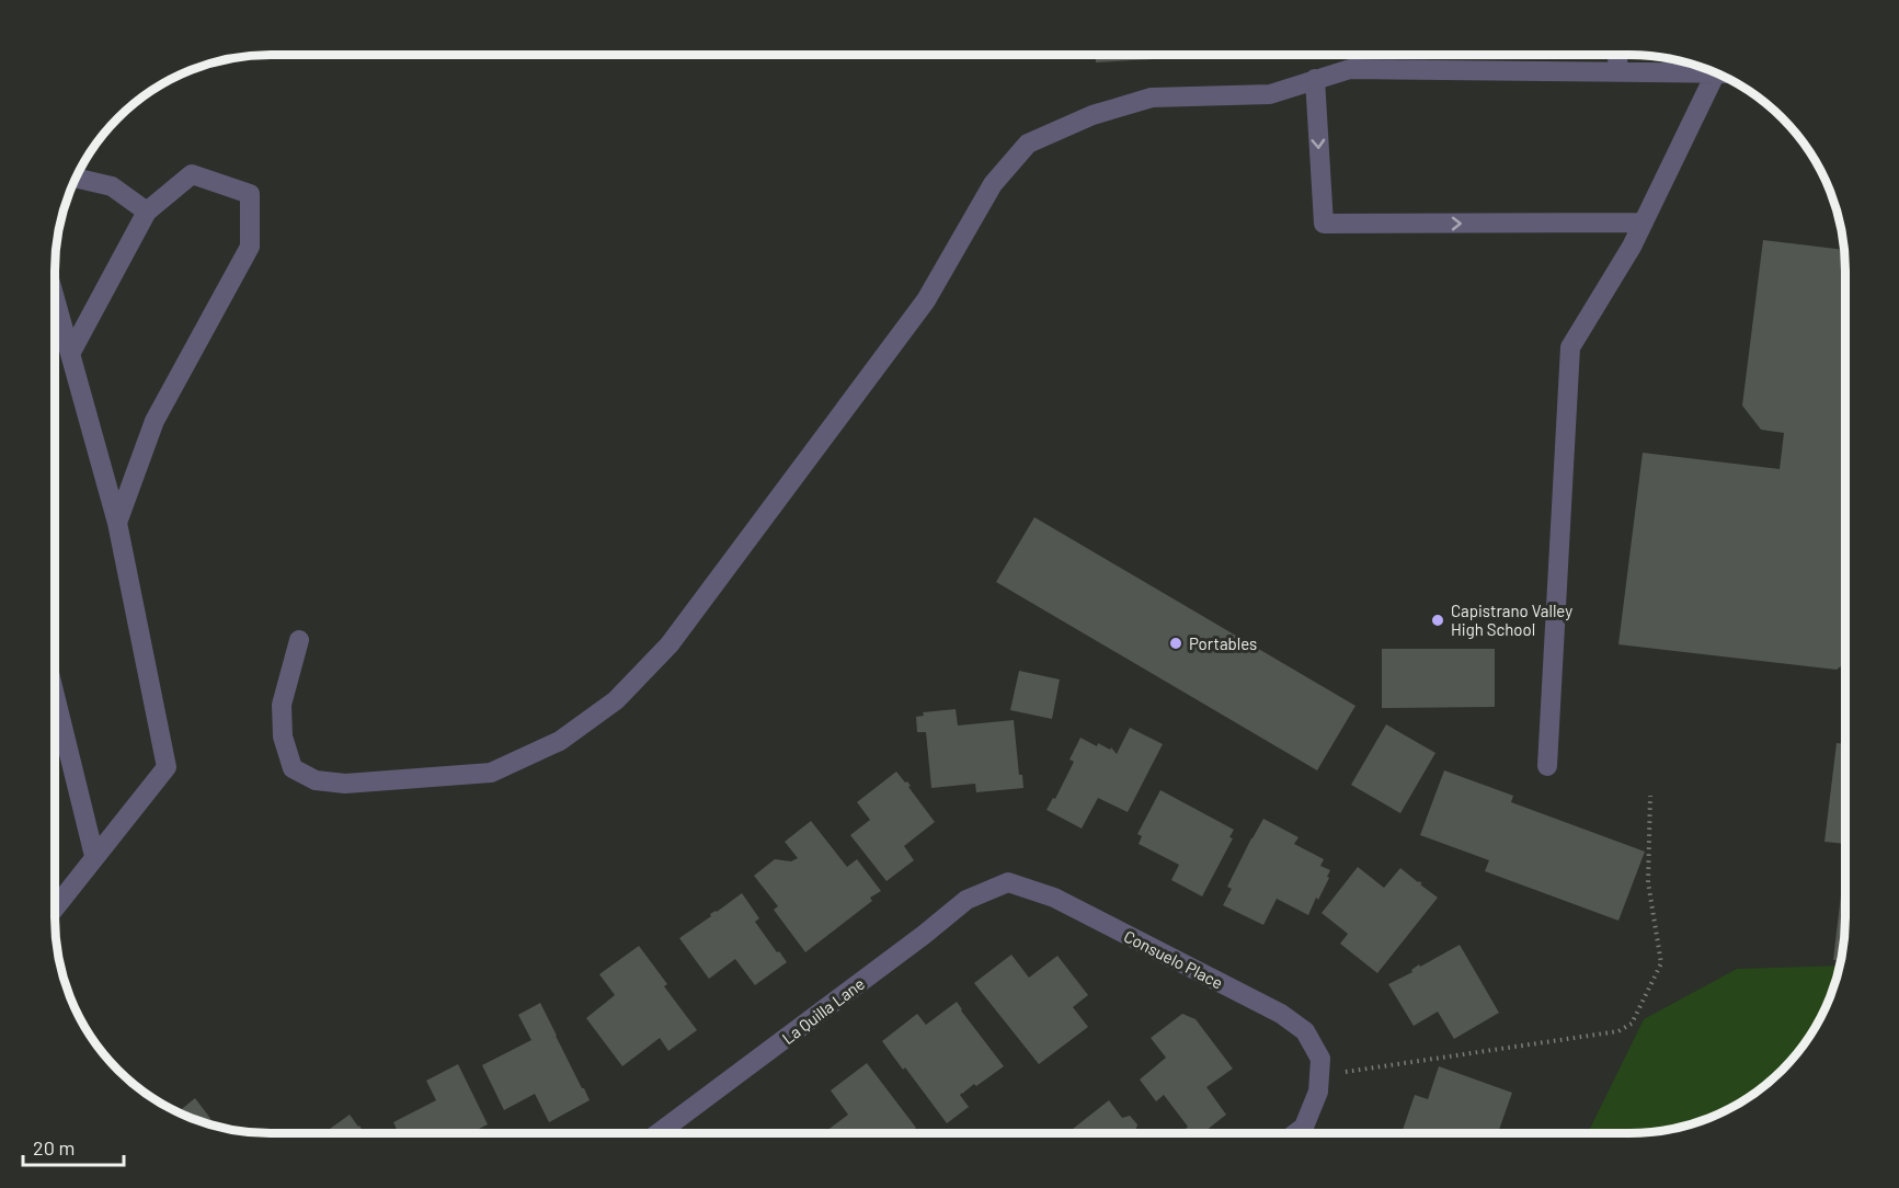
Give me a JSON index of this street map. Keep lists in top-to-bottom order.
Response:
{
  "streets": {
    "street": ["Consuelo Place", "La Quilla Lane"]
  },
  "crossings": [
    ["Consuelo Place", "La Quilla Lane"]
  ],
  "places": ["Capistrano Valley High School", "Portables"],
  "scale_bar": "20 m"
}
